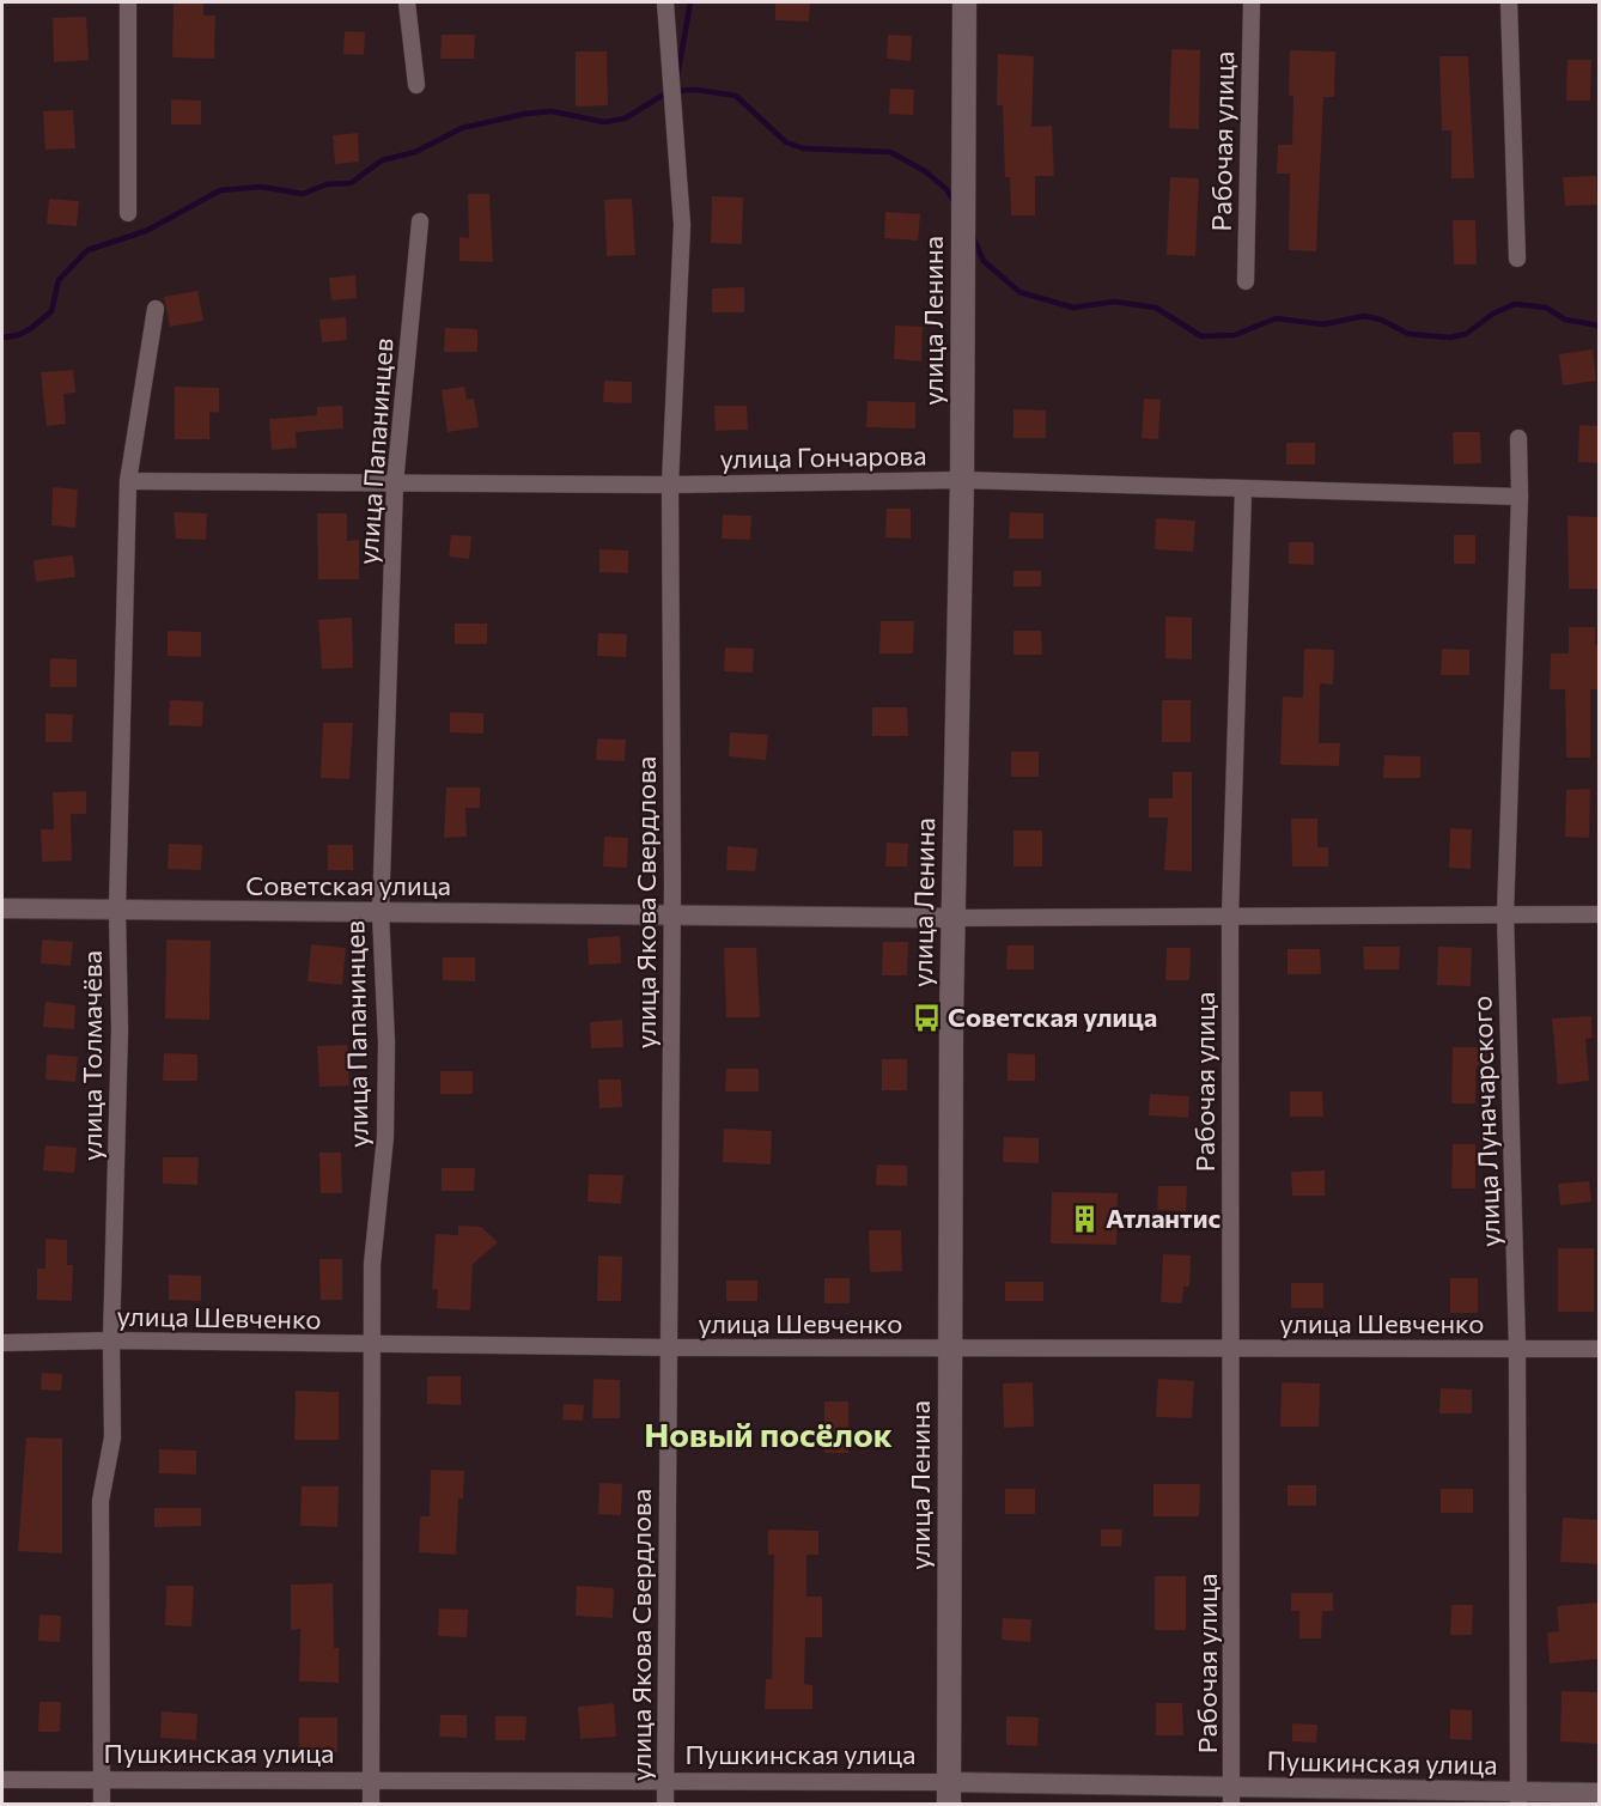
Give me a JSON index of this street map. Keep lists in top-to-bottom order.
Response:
{
  "streets": {
    "main road": ["улица Ленина"],
    "street": [
      "Рабочая улица",
      "улица Папанинцев",
      "улица Гончарова",
      "Советская улица",
      "улица Якова Свердлова",
      "улица Толмачёва",
      "улица Луначарского",
      "улица Шевченко",
      "Пушкинская улица"
    ]
  },
  "crossings": [
    ["Рабочая улица", "улица Гончарова"],
    ["Рабочая улица", "Советская улица"],
    ["Рабочая улица", "улица Шевченко"],
    ["Рабочая улица", "Пушкинская улица"],
    ["улица Ленина", "улица Гончарова"],
    ["улица Ленина", "Советская улица"],
    ["улица Ленина", "улица Шевченко"],
    ["улица Ленина", "Пушкинская улица"],
    ["улица Папанинцев", "улица Гончарова"],
    ["улица Папанинцев", "Советская улица"],
    ["улица Папанинцев", "улица Шевченко"],
    ["улица Папанинцев", "Пушкинская улица"],
    ["улица Гончарова", "улица Якова Свердлова"],
    ["улица Гончарова", "улица Толмачёва"],
    ["улица Гончарова", "улица Луначарского"],
    ["Советская улица", "улица Якова Свердлова"],
    ["Советская улица", "улица Толмачёва"],
    ["Советская улица", "улица Луначарского"],
    ["улица Якова Свердлова", "улица Шевченко"],
    ["улица Якова Свердлова", "Пушкинская улица"],
    ["улица Толмачёва", "улица Шевченко"],
    ["улица Толмачёва", "Пушкинская улица"],
    ["улица Луначарского", "улица Шевченко"],
    ["улица Луначарского", "Пушкинская улица"]
  ],
  "districts": ["Новый посёлок"],
  "places": {
    "bus stop": ["Советская улица"],
    "building": ["Атлантис"]
  }
}
